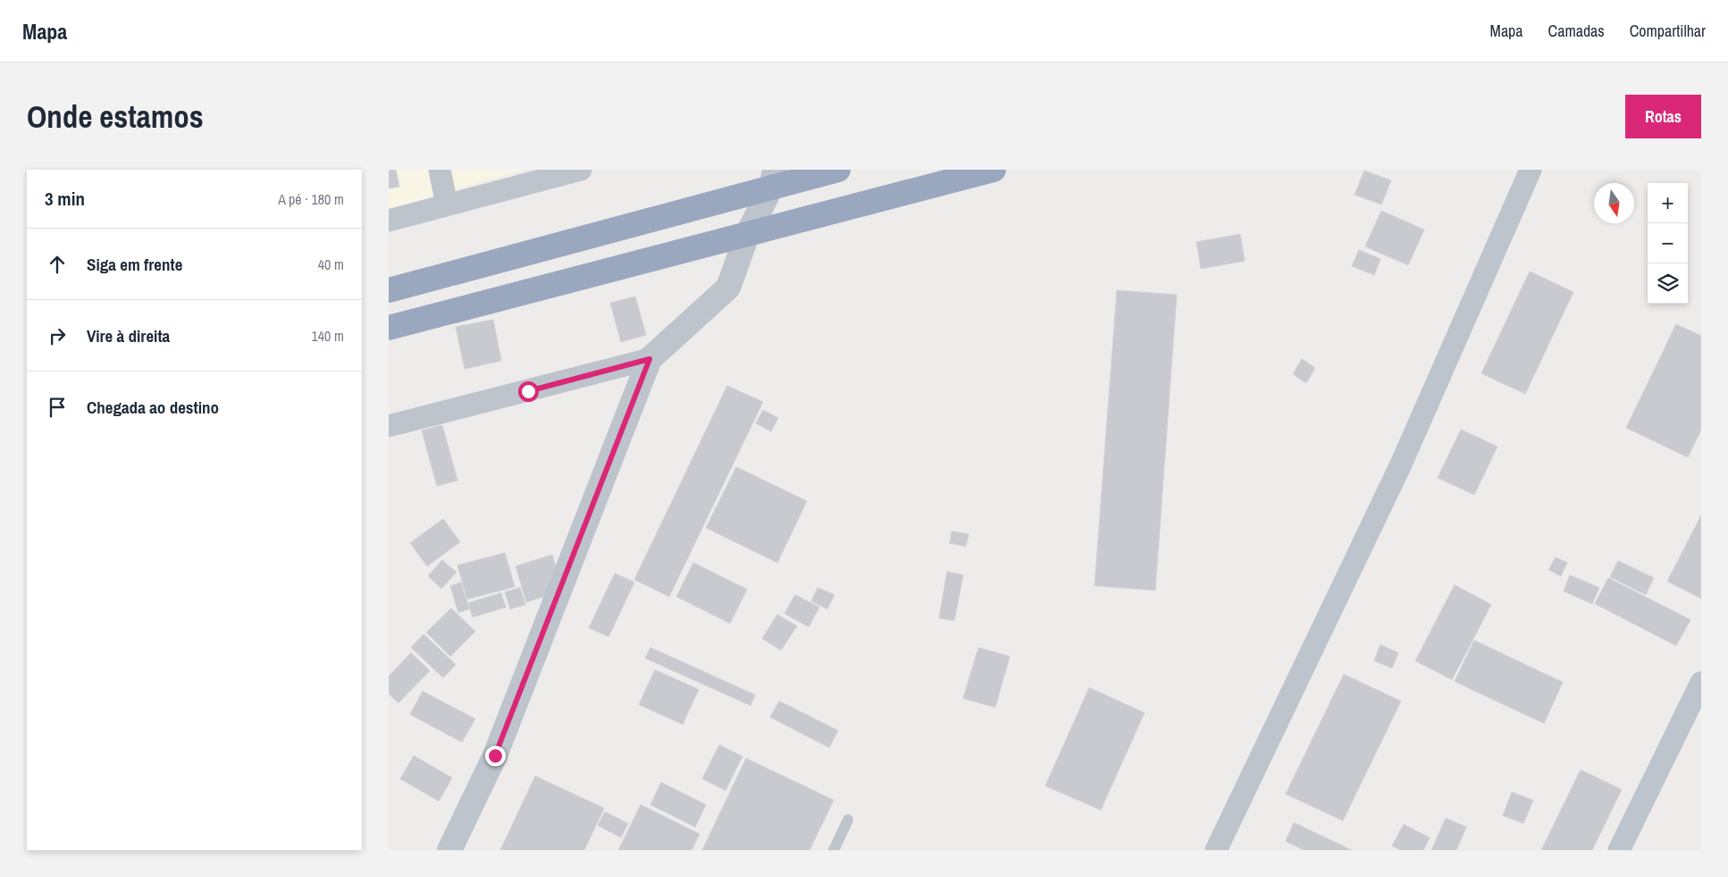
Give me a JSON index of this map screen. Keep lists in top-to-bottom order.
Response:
{
  "north": "bottom",
  "page": {
    "header": "Mapa",
    "nav": ["Mapa", "Camadas", "Compartilhar"],
    "buttons": "Rotas",
    "title": "Onde estamos",
    "heading": ["3 min", "A pé · 180 m"],
    "map_buttons": ["+", "−"],
    "list": [
      ["Siga em frente", "40 m"],
      ["Vire à direita", "140 m"],
      "Chegada ao destino"
    ]
  }
}
